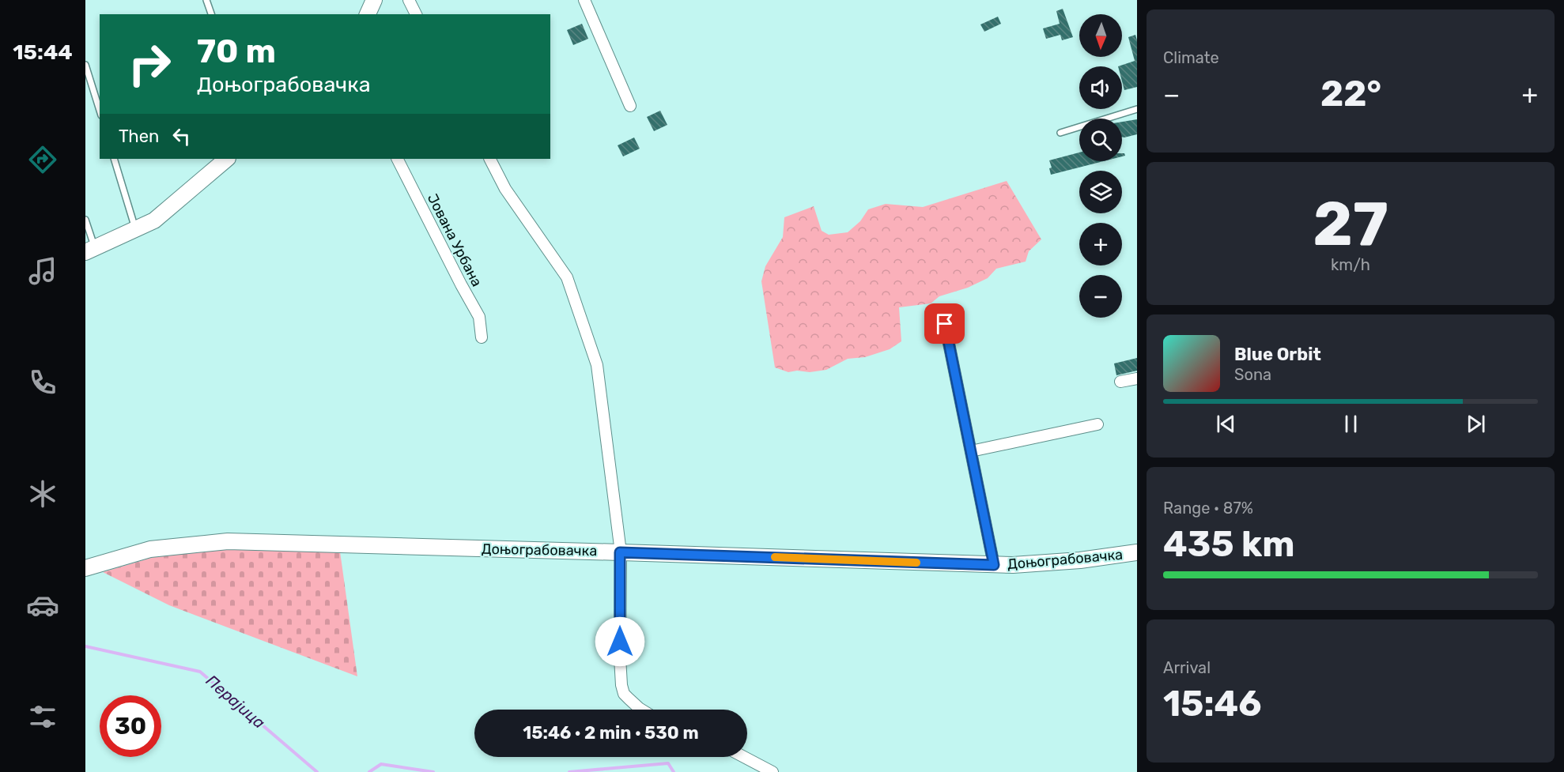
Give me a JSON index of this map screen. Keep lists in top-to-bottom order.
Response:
{
  "streets": {
    "street": ["Јована Урбана", "Доњограбовачка"]
  },
  "water": ["Перајица"],
  "north": "bottom",
  "page": {
    "tabs": "15:44",
    "tile": [
      "Climate",
      ["27", "km/h"],
      ["Range · 87%", "435 km"],
      ["Arrival", "15:46"]
    ],
    "map_buttons": ["+", "−"],
    "turn": ["70 m", "Доњограбовачка"],
    "heat": ["−", "22°", "+"],
    "then": "Then",
    "song": ["Blue Orbit", "Sona"],
    "limit": "30",
    "trip": "15:46 · 2 min · 530 m"
  }
}
